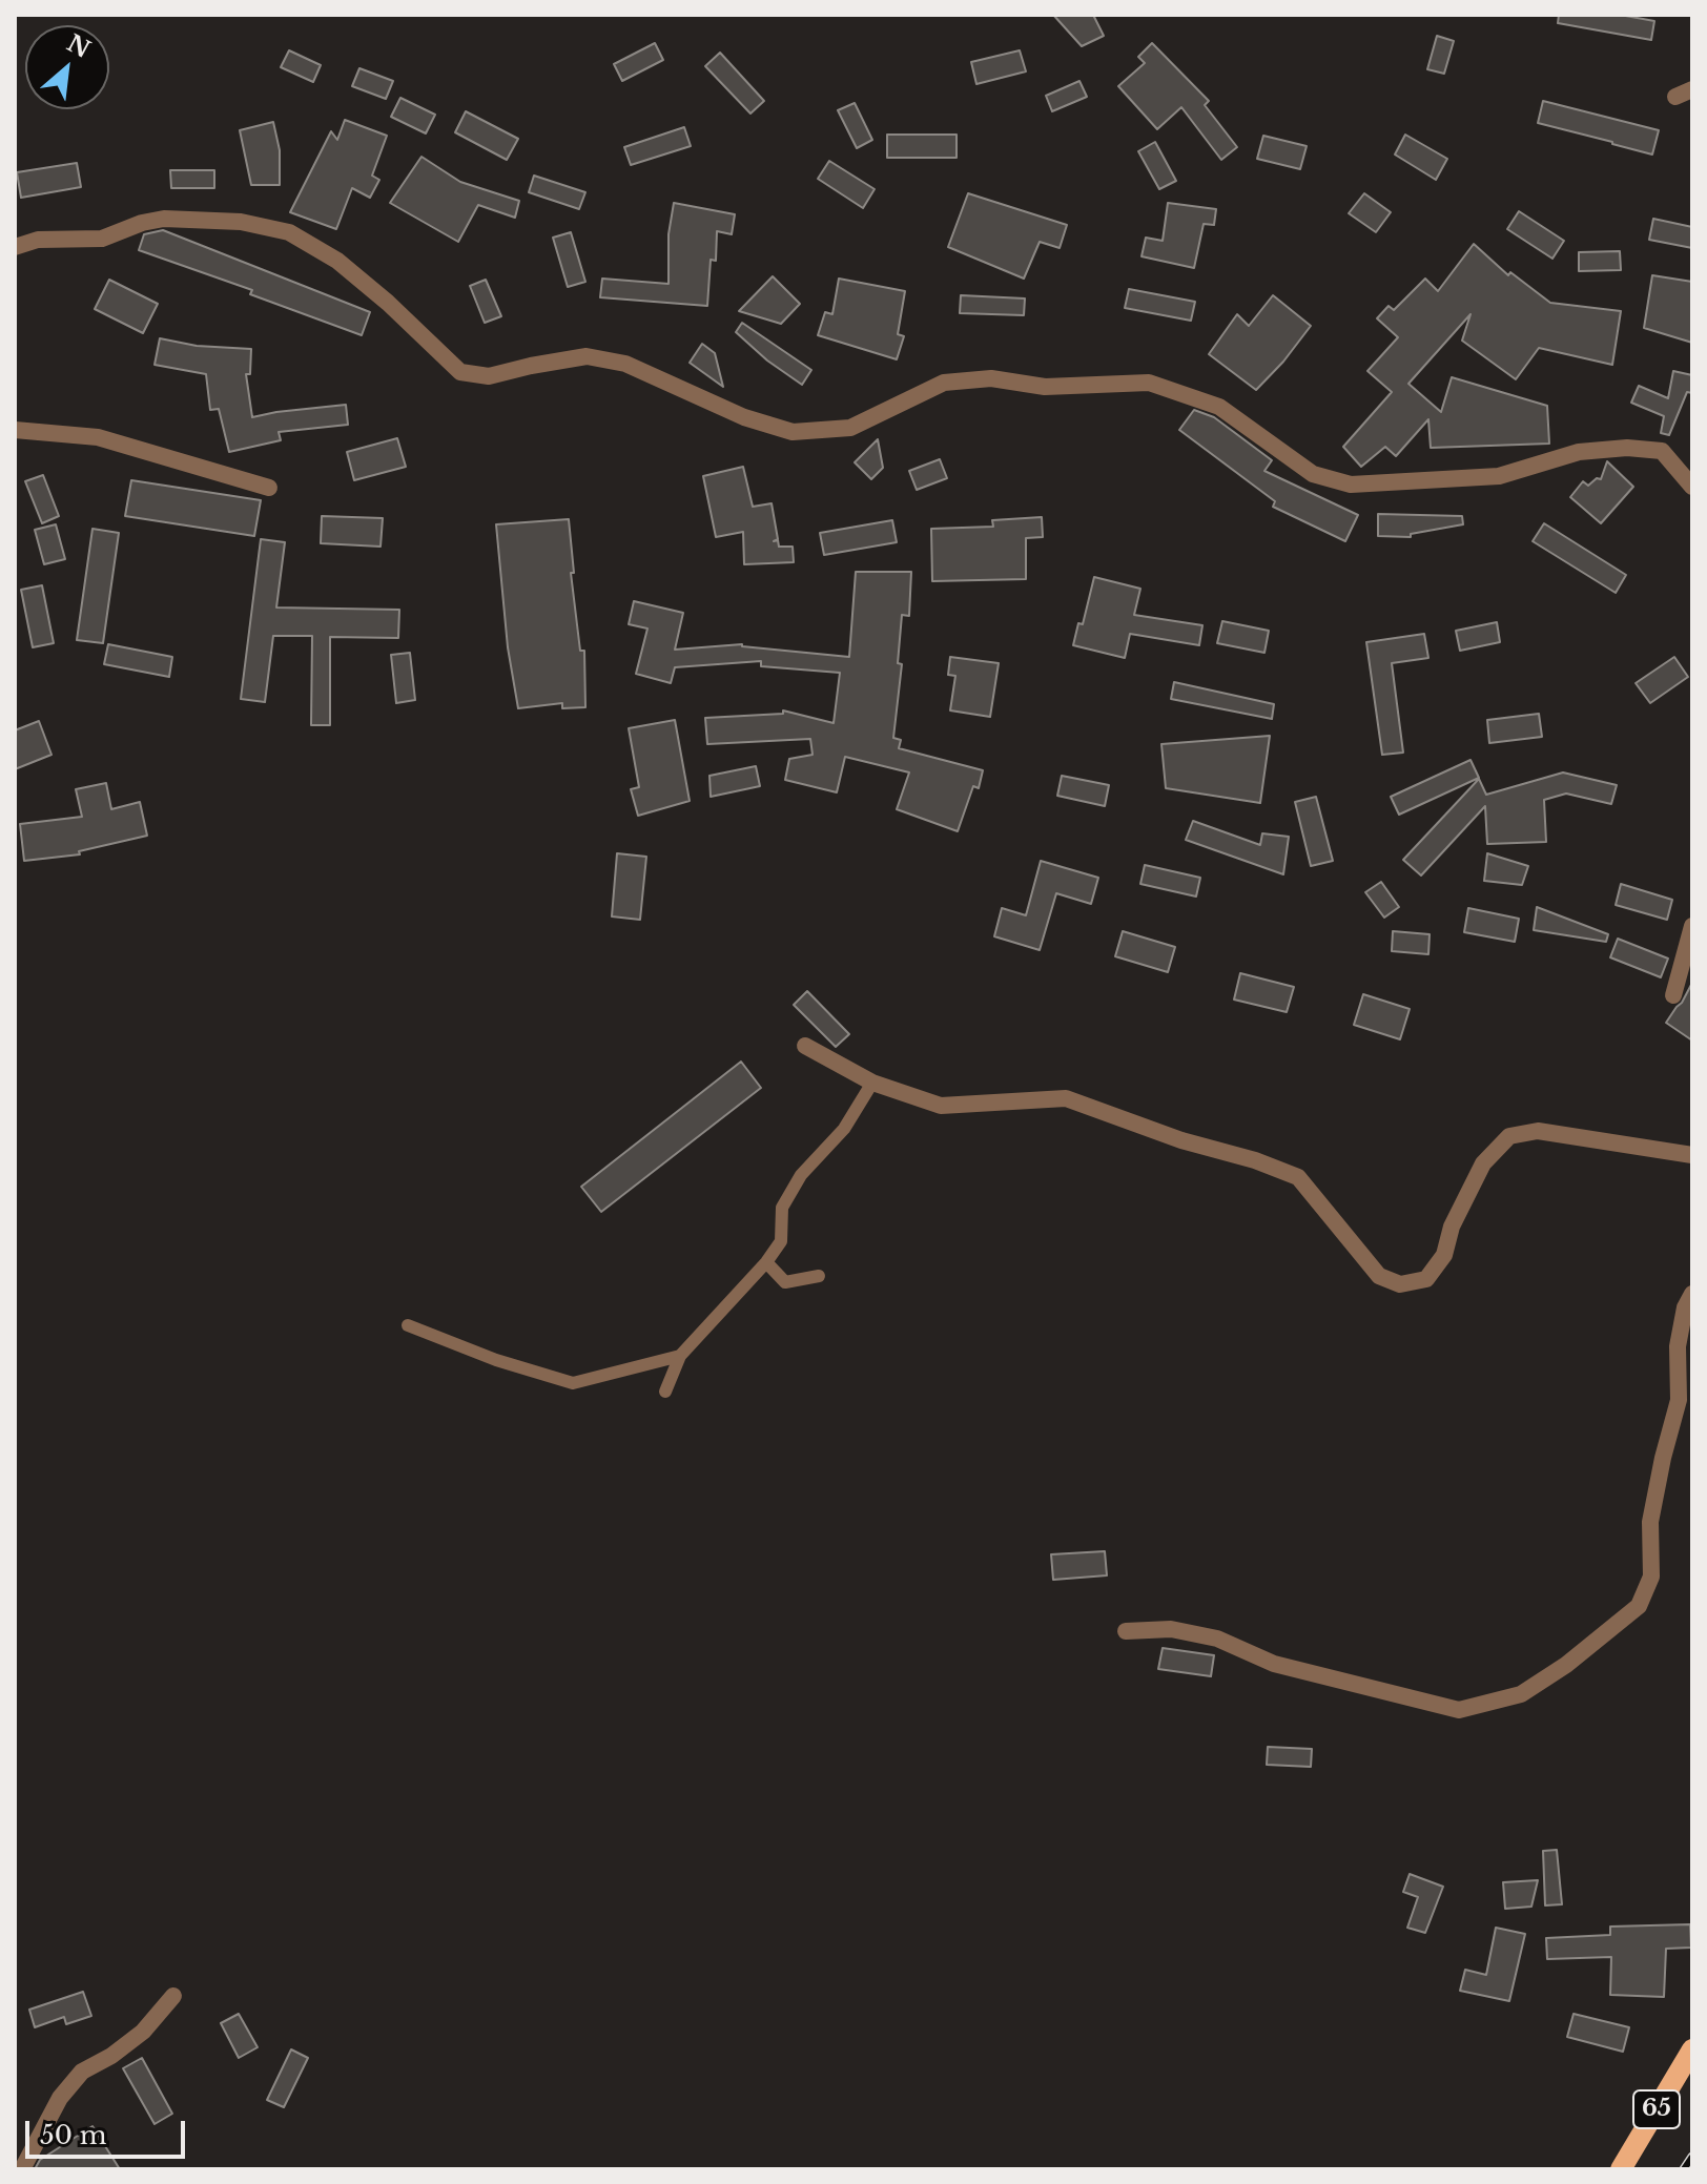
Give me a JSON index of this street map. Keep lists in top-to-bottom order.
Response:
{
  "streets": {
    "main road": ["65"]
  },
  "scale_bar": "50 m",
  "north": "top right"
}
